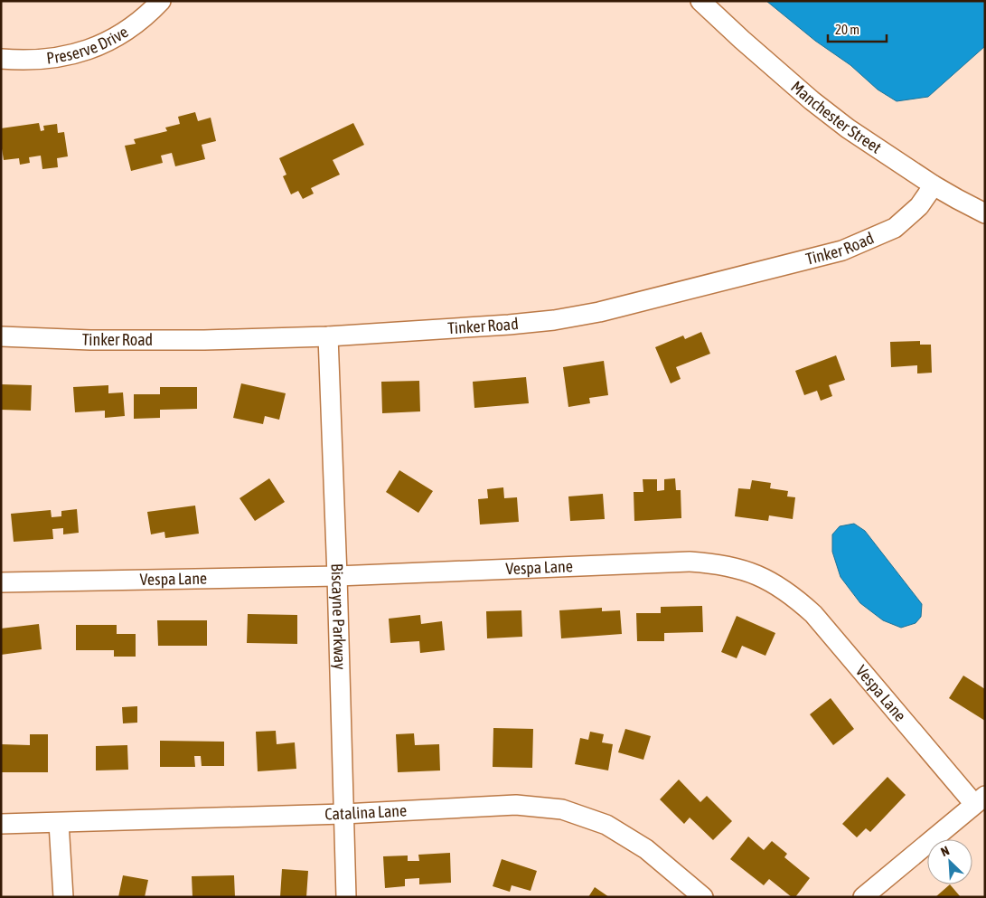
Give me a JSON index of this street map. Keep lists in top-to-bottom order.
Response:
{
  "streets": {
    "street": [
      "Preserve Drive",
      "Manchester Street",
      "Tinker Road",
      "Vespa Lane",
      "Biscayne Parkway",
      "Catalina Lane"
    ]
  },
  "crossings": [
    ["Manchester Street", "Tinker Road"],
    ["Tinker Road", "Biscayne Parkway"],
    ["Vespa Lane", "Biscayne Parkway"],
    ["Biscayne Parkway", "Catalina Lane"]
  ],
  "scale_bar": "20 m",
  "north": "top left"
}
